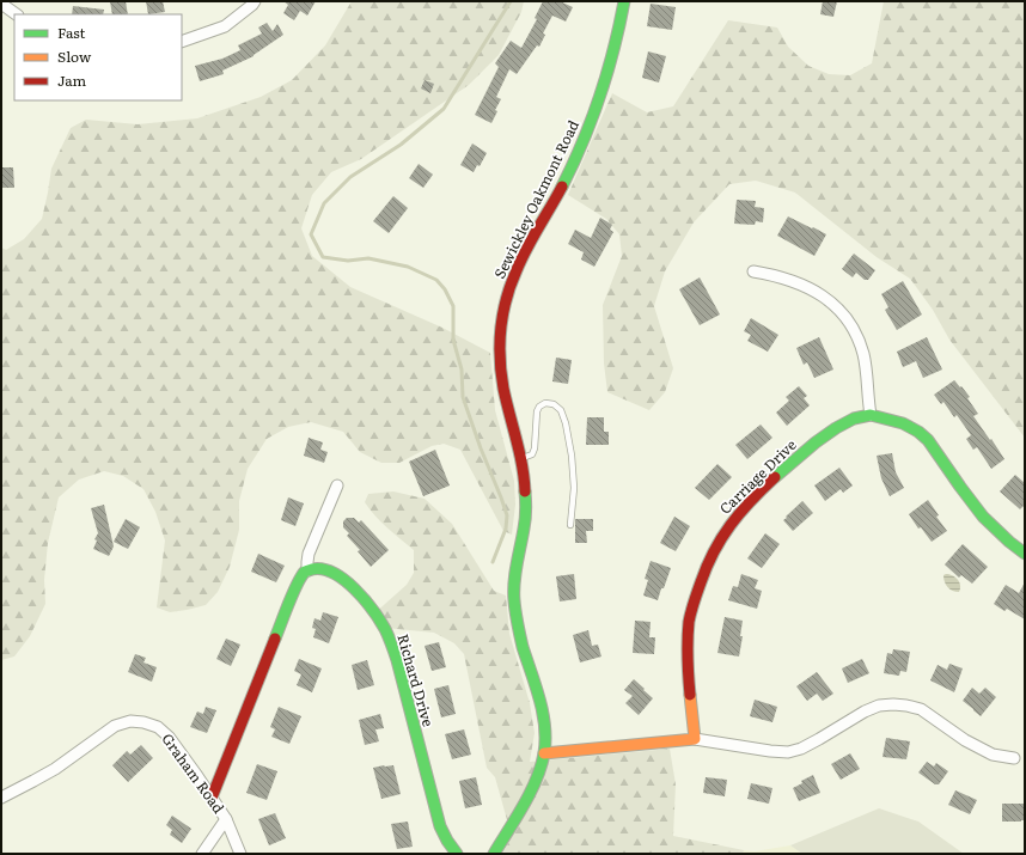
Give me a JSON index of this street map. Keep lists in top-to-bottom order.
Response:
{
  "streets": {
    "street": [
      "Sewickley Oakmont Road",
      "Carriage Drive",
      "Richard Drive",
      "Graham Road"
    ]
  },
  "legend": ["Fast", "Slow", "Jam"]
}
